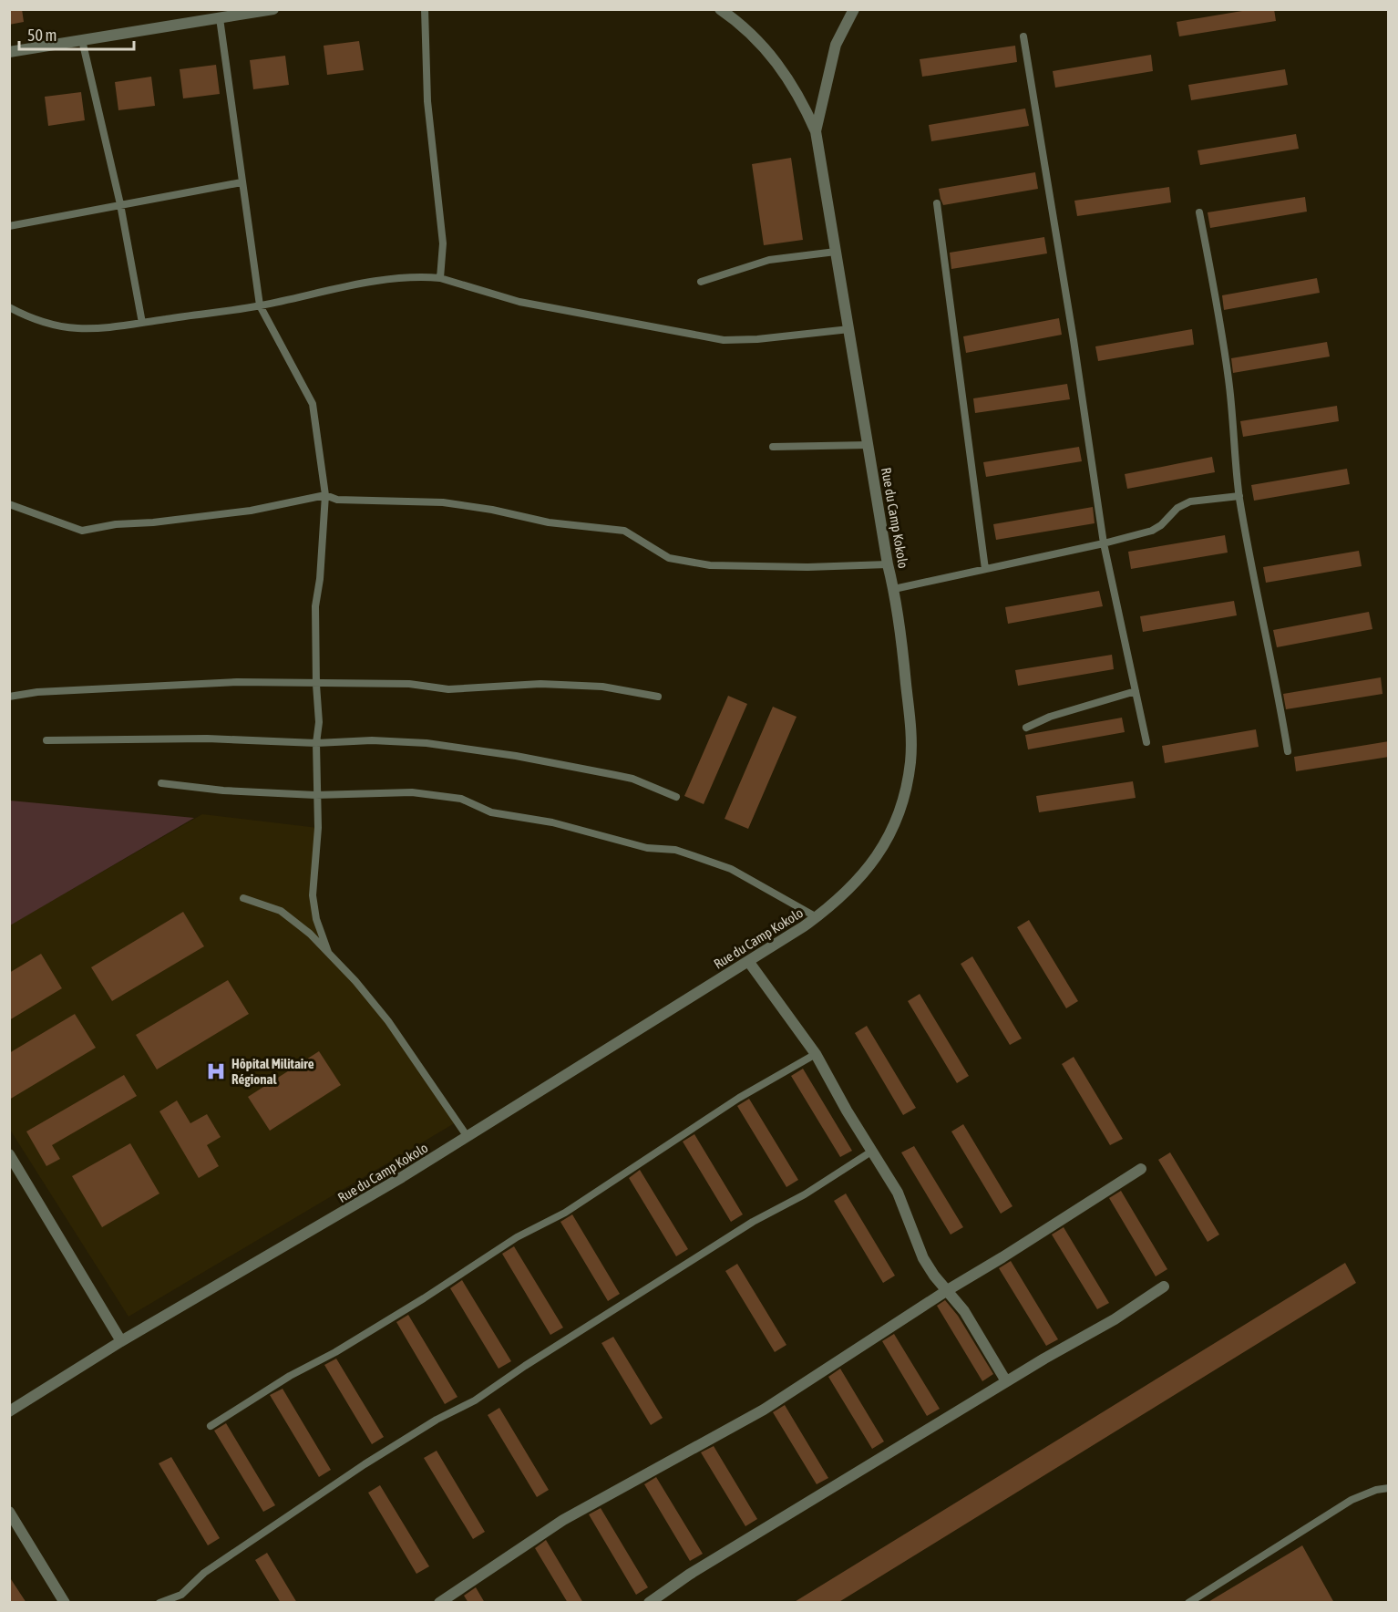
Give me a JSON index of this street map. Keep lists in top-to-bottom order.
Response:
{
  "streets": {
    "street": ["Rue du Camp Kokolo"]
  },
  "places": {
    "hospital": ["Hôpital Militaire Régional"]
  },
  "scale_bar": "50 m"
}
